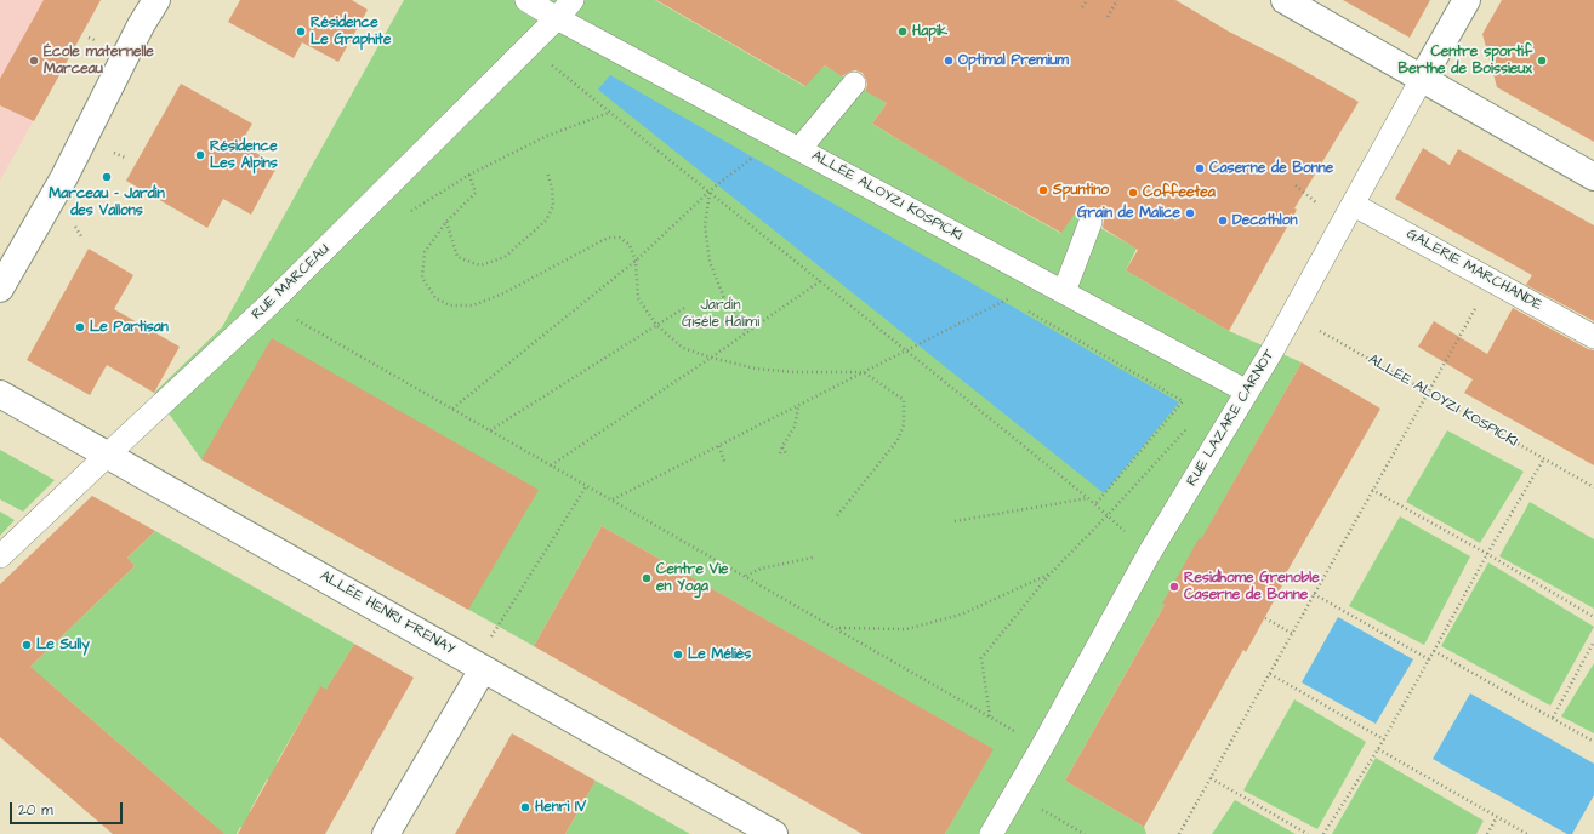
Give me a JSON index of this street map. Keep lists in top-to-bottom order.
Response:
{
  "streets": {
    "street": [
      "ALLÉE ALOYZI KOSPICKI",
      "GALERIE MARCHANDE",
      "RUE MARCEAU",
      "RUE LAZARE CARNOT",
      "ALLÉE HENRI FRENAY"
    ]
  },
  "crossings": [
    ["ALLÉE ALOYZI KOSPICKI", "RUE MARCEAU"],
    ["ALLÉE ALOYZI KOSPICKI", "RUE LAZARE CARNOT"],
    ["GALERIE MARCHANDE", "RUE LAZARE CARNOT"],
    ["RUE MARCEAU", "ALLÉE HENRI FRENAY"]
  ],
  "parks": ["Jardin Gisèle Halimi"],
  "places": [
    "Résidence Le Graphite",
    "Hapik",
    "École maternelle Marceau",
    "Optimal Premium",
    "Centre sportif Berthe de Boissieux",
    "Résidence Les Alpins",
    "Caserne de Bonne",
    "Marceau - Jardin des Vallons",
    "Spuntino",
    "Coffeetea",
    "Grain de Malice",
    "Decathlon",
    "Le Partisan",
    "Centre Vie en Yoga",
    "Residhome Grenoble Caserne de Bonne",
    "Le Sully",
    "Le Méliès",
    "Henri IV"
  ],
  "scale_bar": "20 m"
}
